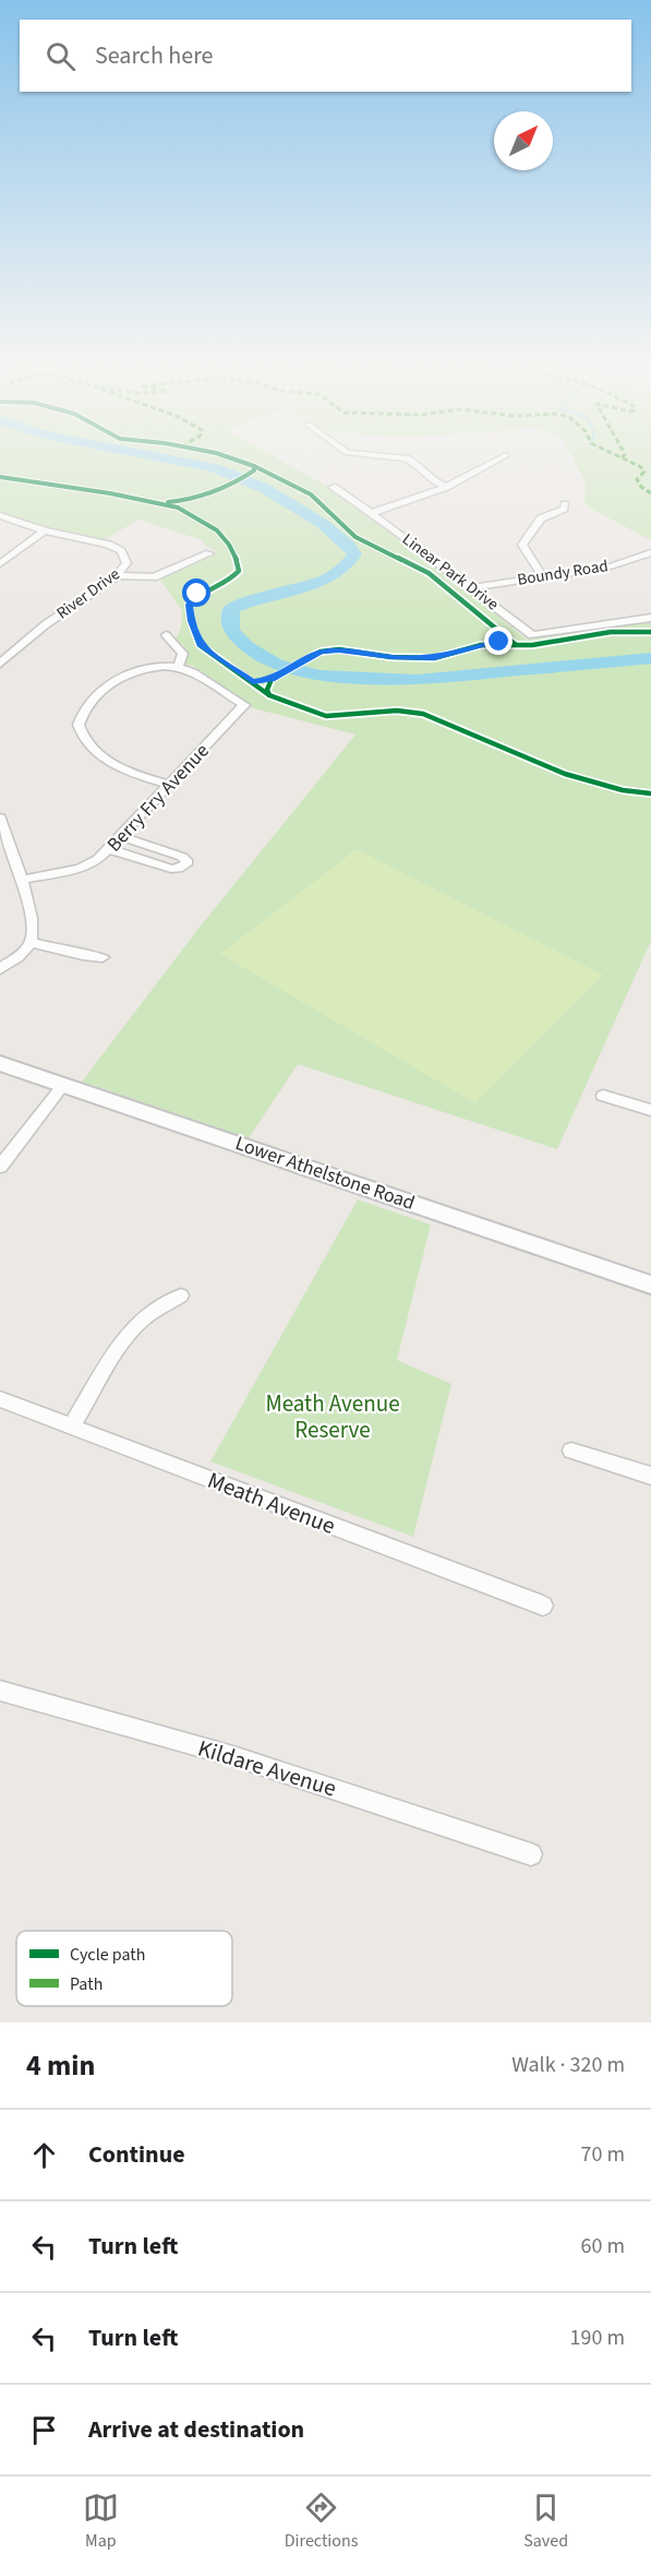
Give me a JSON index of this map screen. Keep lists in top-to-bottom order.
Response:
{
  "streets": {
    "street": [
      "Linear Park Drive",
      "Boundy Road",
      "River Drive",
      "Berry Fry Avenue",
      "Lower Athelstone Road",
      "Meath Avenue",
      "Kildare Avenue"
    ]
  },
  "crossings": [
    ["Linear Park Drive", "Boundy Road"]
  ],
  "parks": ["Meath Avenue Reserve"],
  "legend": ["Cycle path", "Path"],
  "north": "top right",
  "page": {
    "search": "Search here",
    "heading": ["4 min", "Walk · 320 m"],
    "list": [
      ["Continue", "70 m"],
      ["Turn left", "60 m"],
      ["Turn left", "190 m"],
      "Arrive at destination"
    ],
    "nav": ["Map", "Directions", "Saved"]
  }
}
